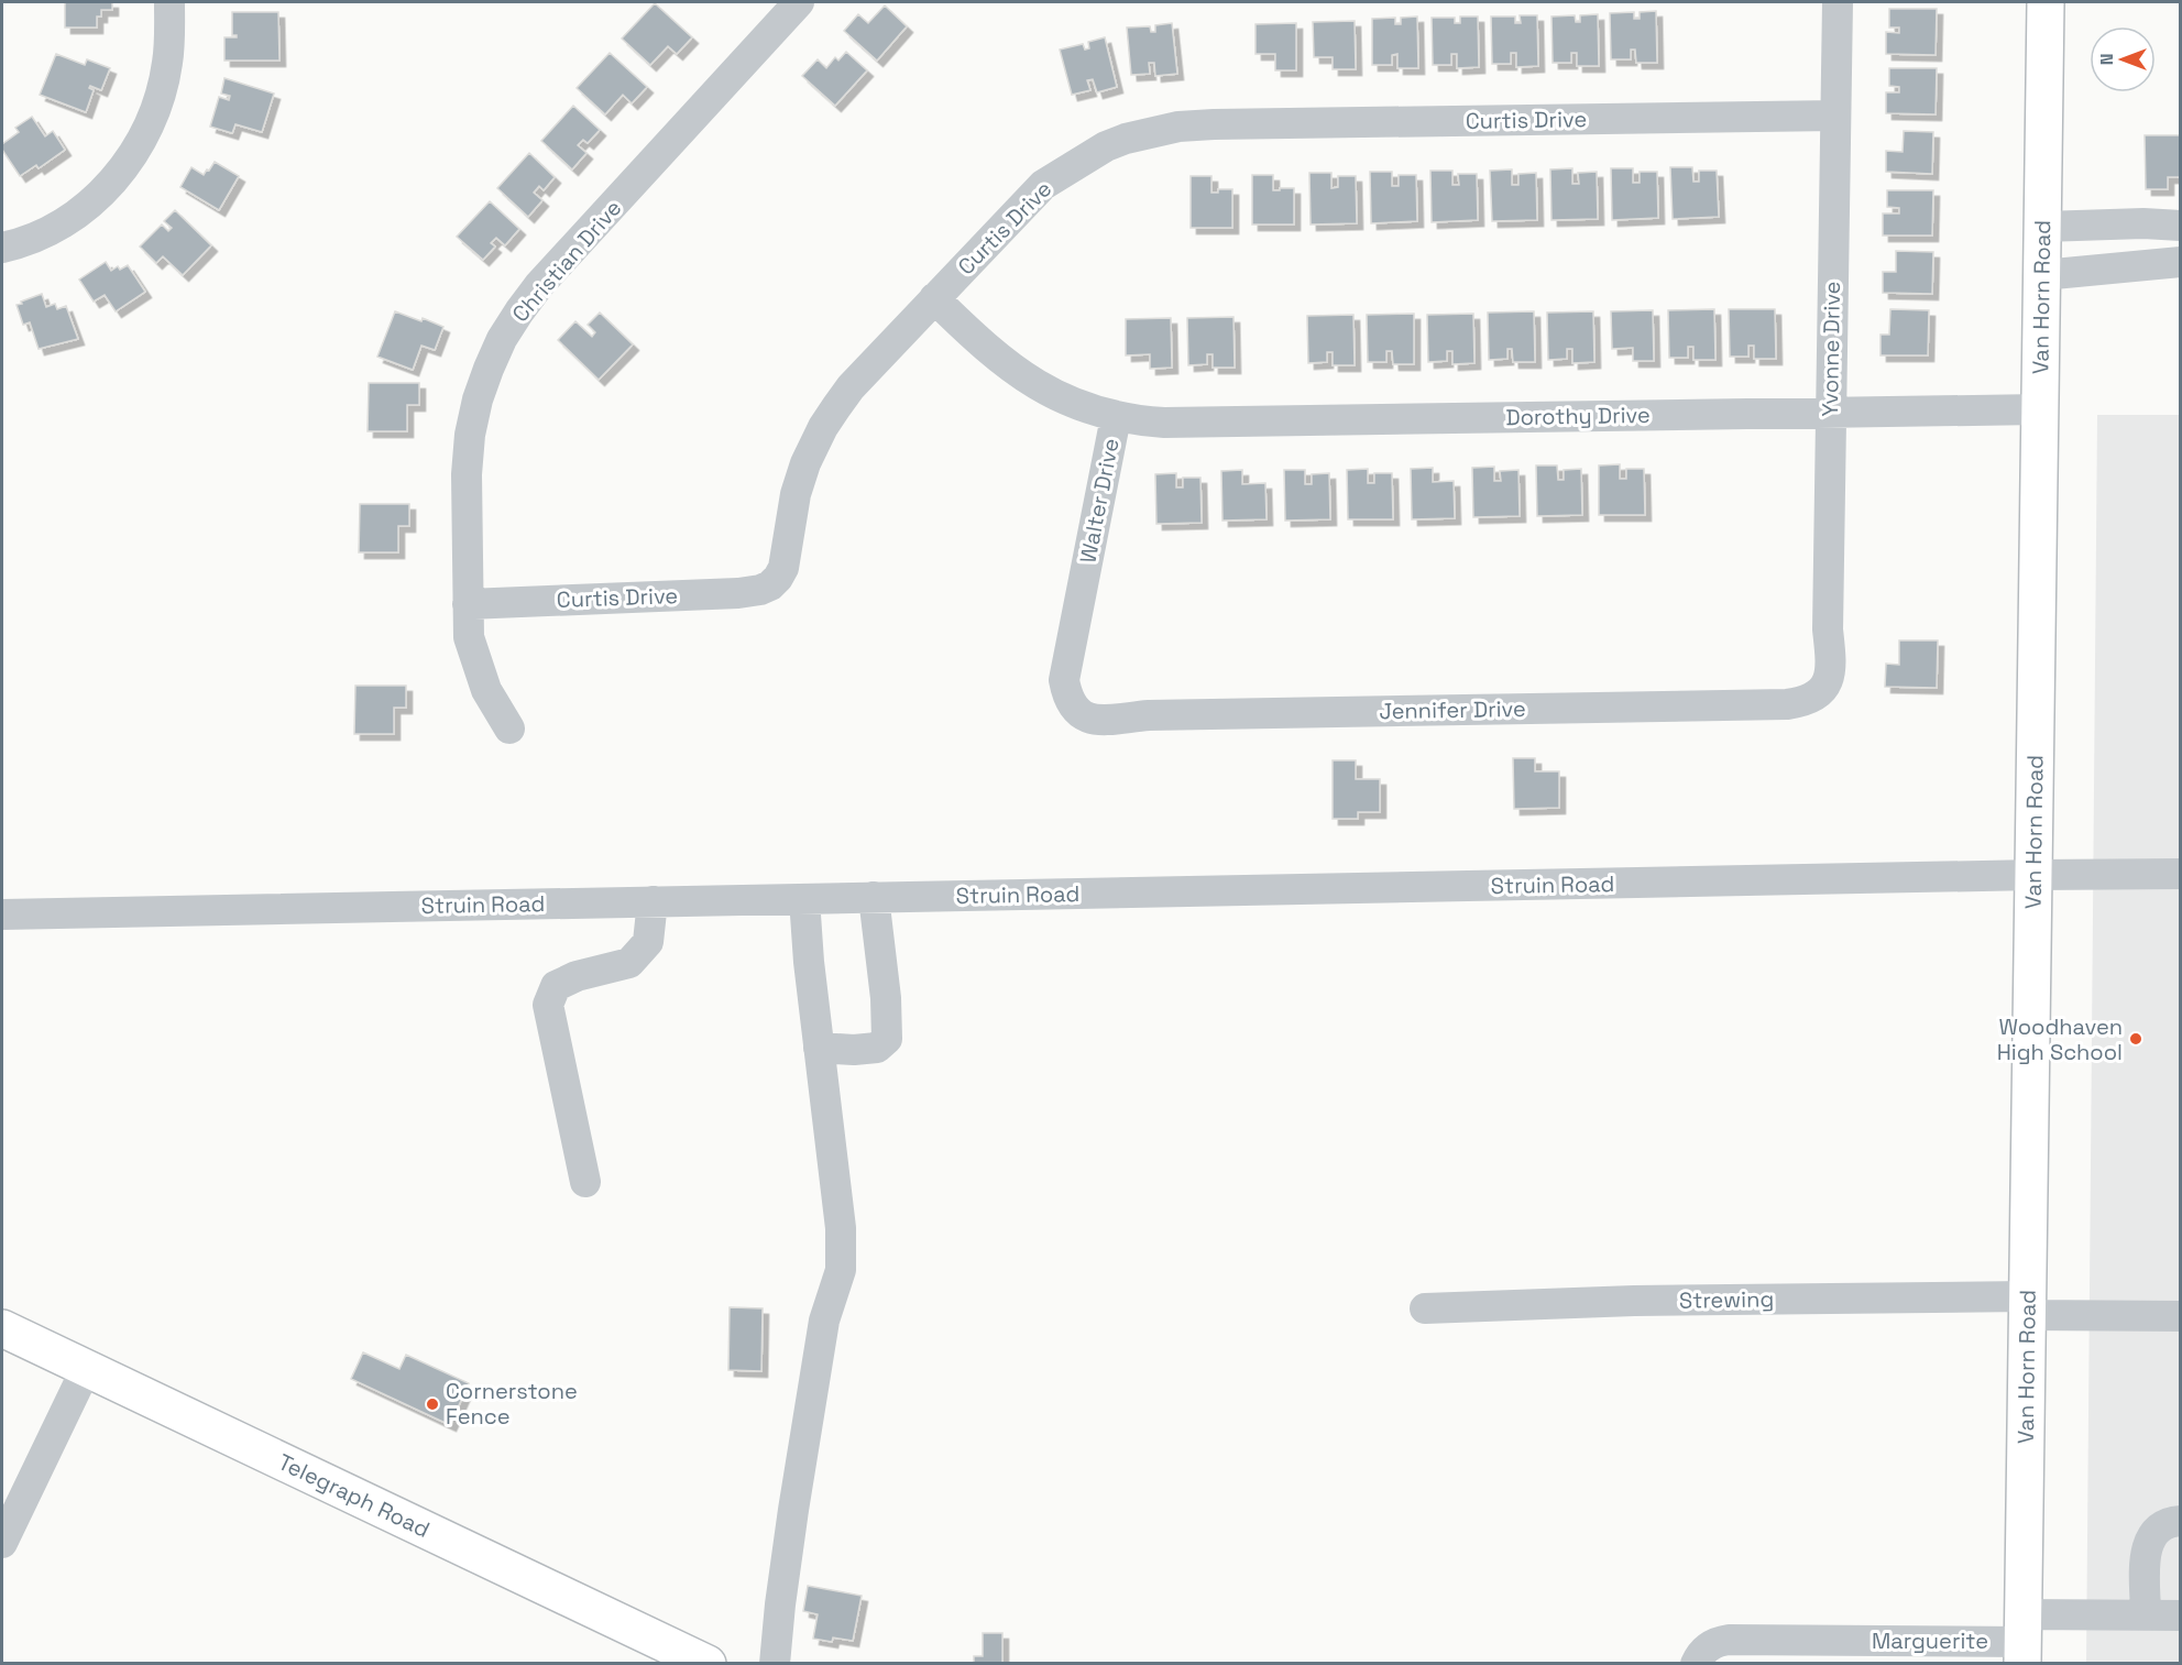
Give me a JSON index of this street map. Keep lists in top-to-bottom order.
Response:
{
  "streets": {
    "main road": ["Van Horn Road", "Telegraph Road"],
    "street": [
      "Curtis Drive",
      "Christian Drive",
      "Yvonne Drive",
      "Dorothy Drive",
      "Walter Drive",
      "Jennifer Drive",
      "Struin Road",
      "Strewing",
      "Marguerite"
    ]
  },
  "crossings": [
    ["Curtis Drive", "Christian Drive"],
    ["Curtis Drive", "Yvonne Drive"],
    ["Curtis Drive", "Walter Drive"],
    ["Van Horn Road", "Dorothy Drive"],
    ["Van Horn Road", "Struin Road"],
    ["Van Horn Road", "Strewing"],
    ["Van Horn Road", "Marguerite"],
    ["Yvonne Drive", "Dorothy Drive"],
    ["Yvonne Drive", "Jennifer Drive"],
    ["Dorothy Drive", "Walter Drive"],
    ["Walter Drive", "Jennifer Drive"]
  ],
  "places": ["Woodhaven High School", "Cornerstone Fence"],
  "north": "left"
}
